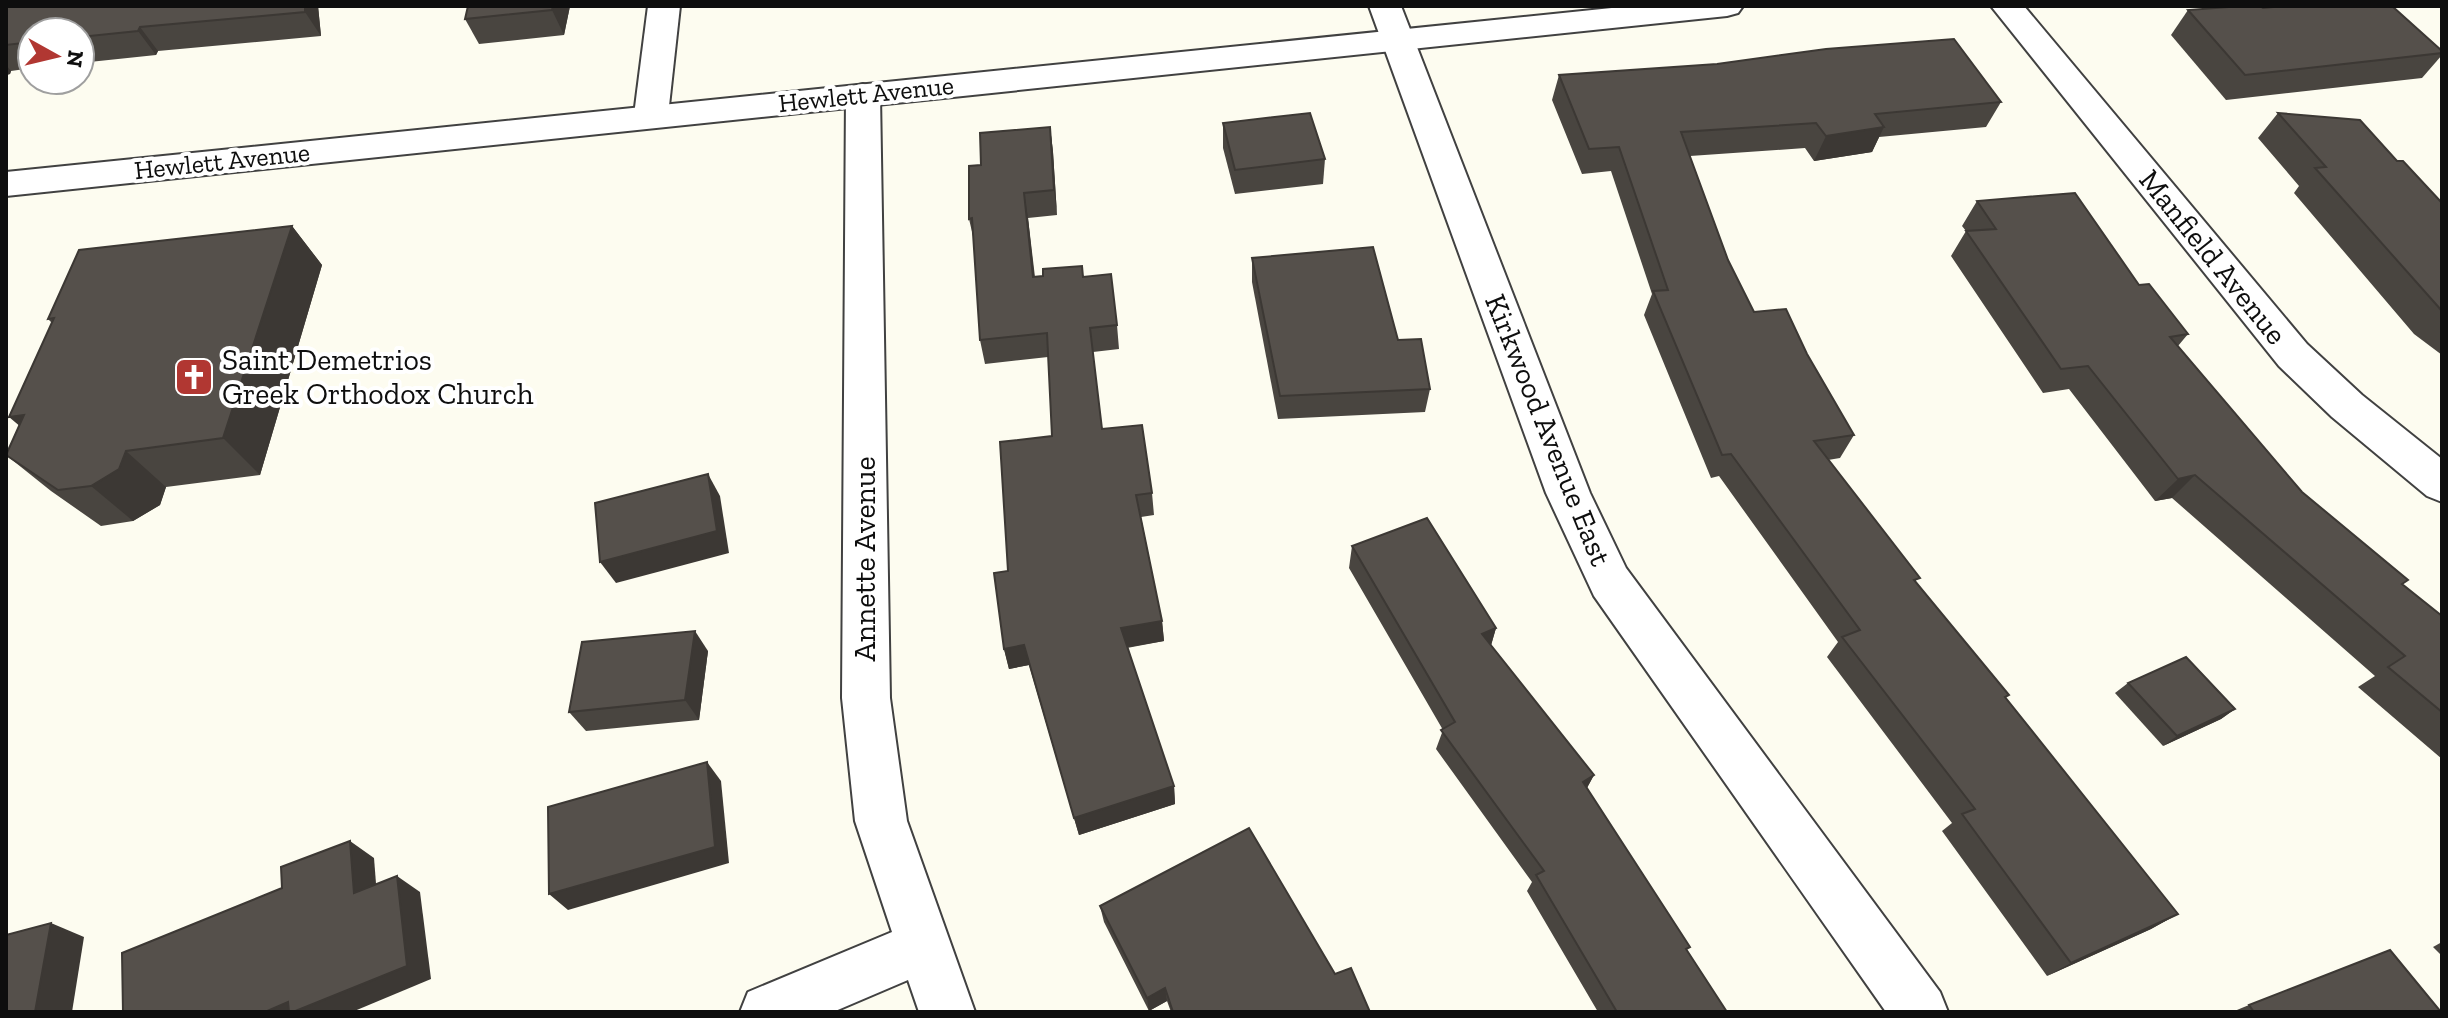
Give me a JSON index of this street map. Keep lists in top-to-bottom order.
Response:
{
  "streets": {
    "street": [
      "Hewlett Avenue",
      "Manfield Avenue",
      "Kirkwood Avenue East",
      "Annette Avenue"
    ]
  },
  "crossings": [
    ["Hewlett Avenue", "Kirkwood Avenue East"],
    ["Hewlett Avenue", "Annette Avenue"]
  ],
  "places": {
    "church": ["Saint Demetrios Greek Orthodox Church"]
  },
  "north": "right"
}
